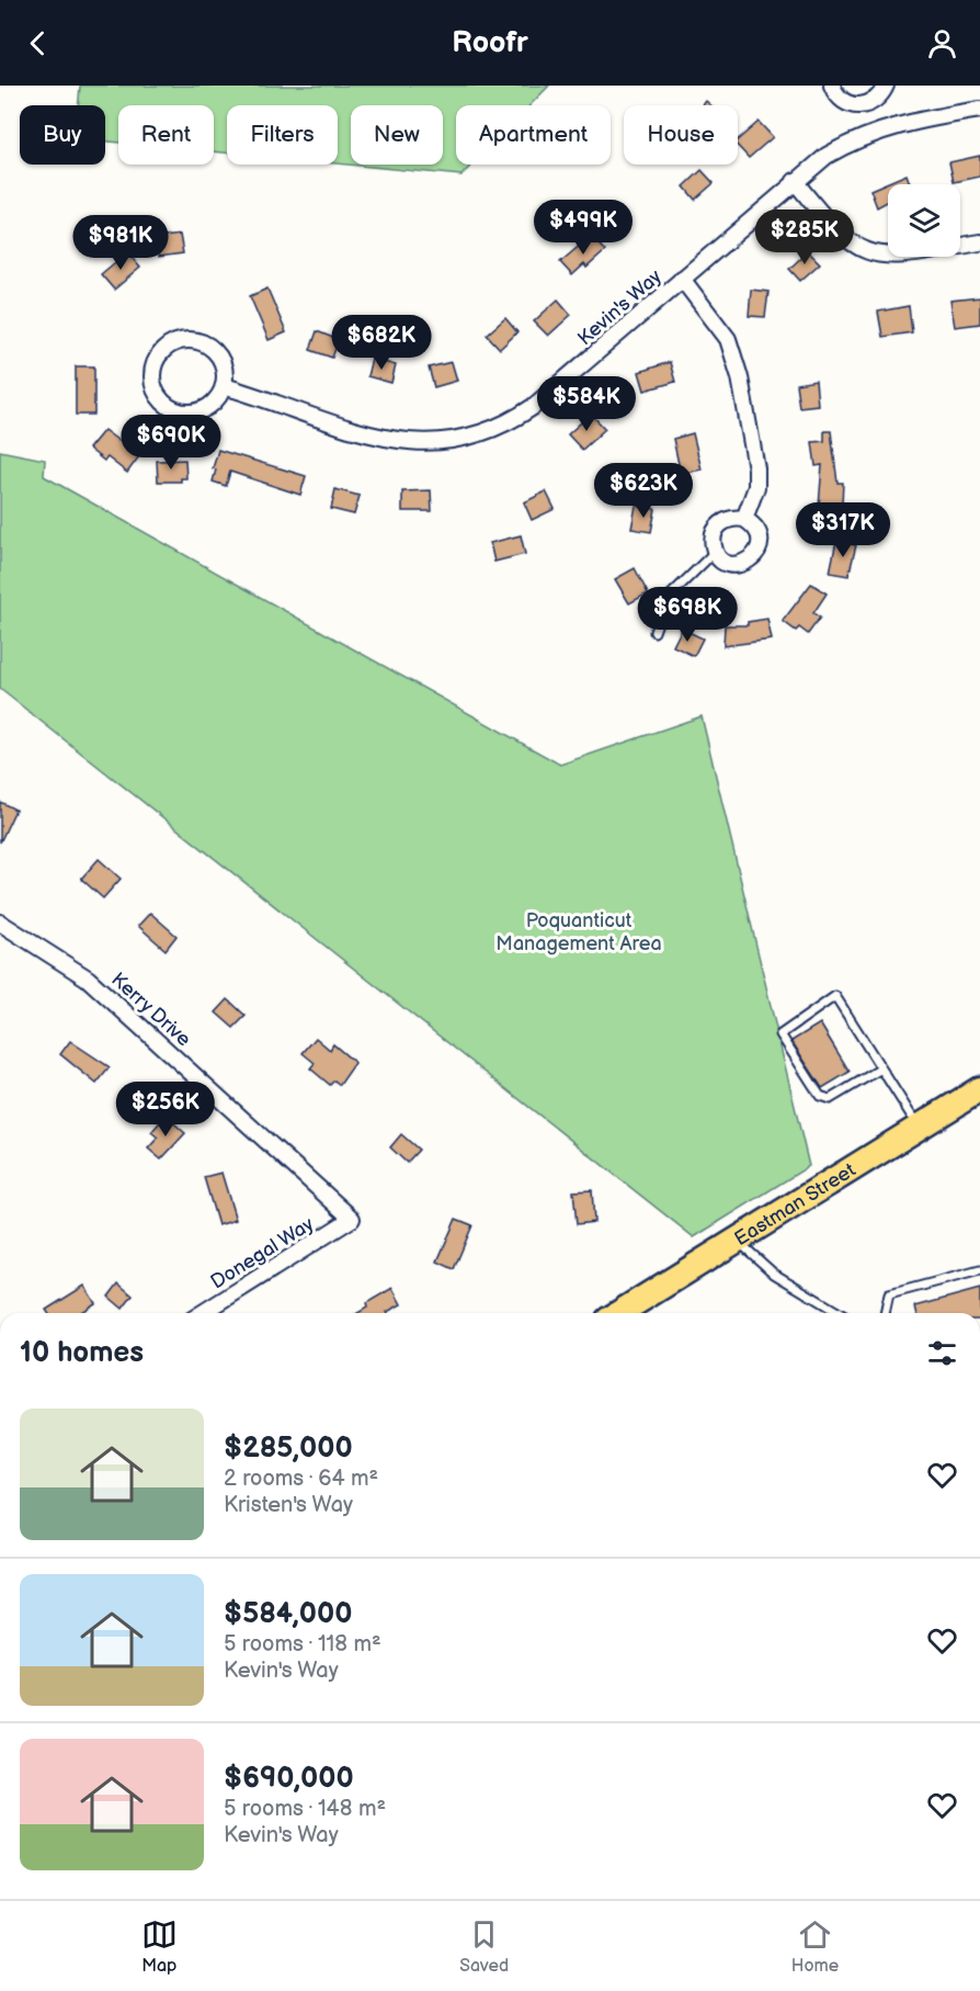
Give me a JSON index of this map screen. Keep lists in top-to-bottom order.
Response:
{
  "streets": {
    "main road": ["Eastman Street"],
    "street": ["Kevin's Way", "Kerry Drive", "Donegal Way"]
  },
  "crossings": [
    ["Kerry Drive", "Donegal Way"]
  ],
  "parks": ["Poquanticut Management Area"],
  "page": {
    "header": "Roofr",
    "chip": [
      "Buy",
      "Rent",
      "Filters",
      "New",
      "Apartment",
      "House"
    ],
    "price": [
      "$499K",
      "$285K",
      "$981K",
      "$682K",
      "$584K",
      "$690K",
      "$623K",
      "$317K",
      "$698K",
      "$256K"
    ],
    "heading": "10 homes",
    "list": [
      {
        "name": "$285,000",
        "note": "2 rooms · 64 m² · Kristen's Way"
      },
      {
        "name": "$584,000",
        "note": "5 rooms · 118 m² · Kevin's Way"
      },
      {
        "name": "$690,000",
        "note": "5 rooms · 148 m² · Kevin's Way"
      }
    ],
    "tabs": ["Map", "Saved", "Home"]
  }
}
